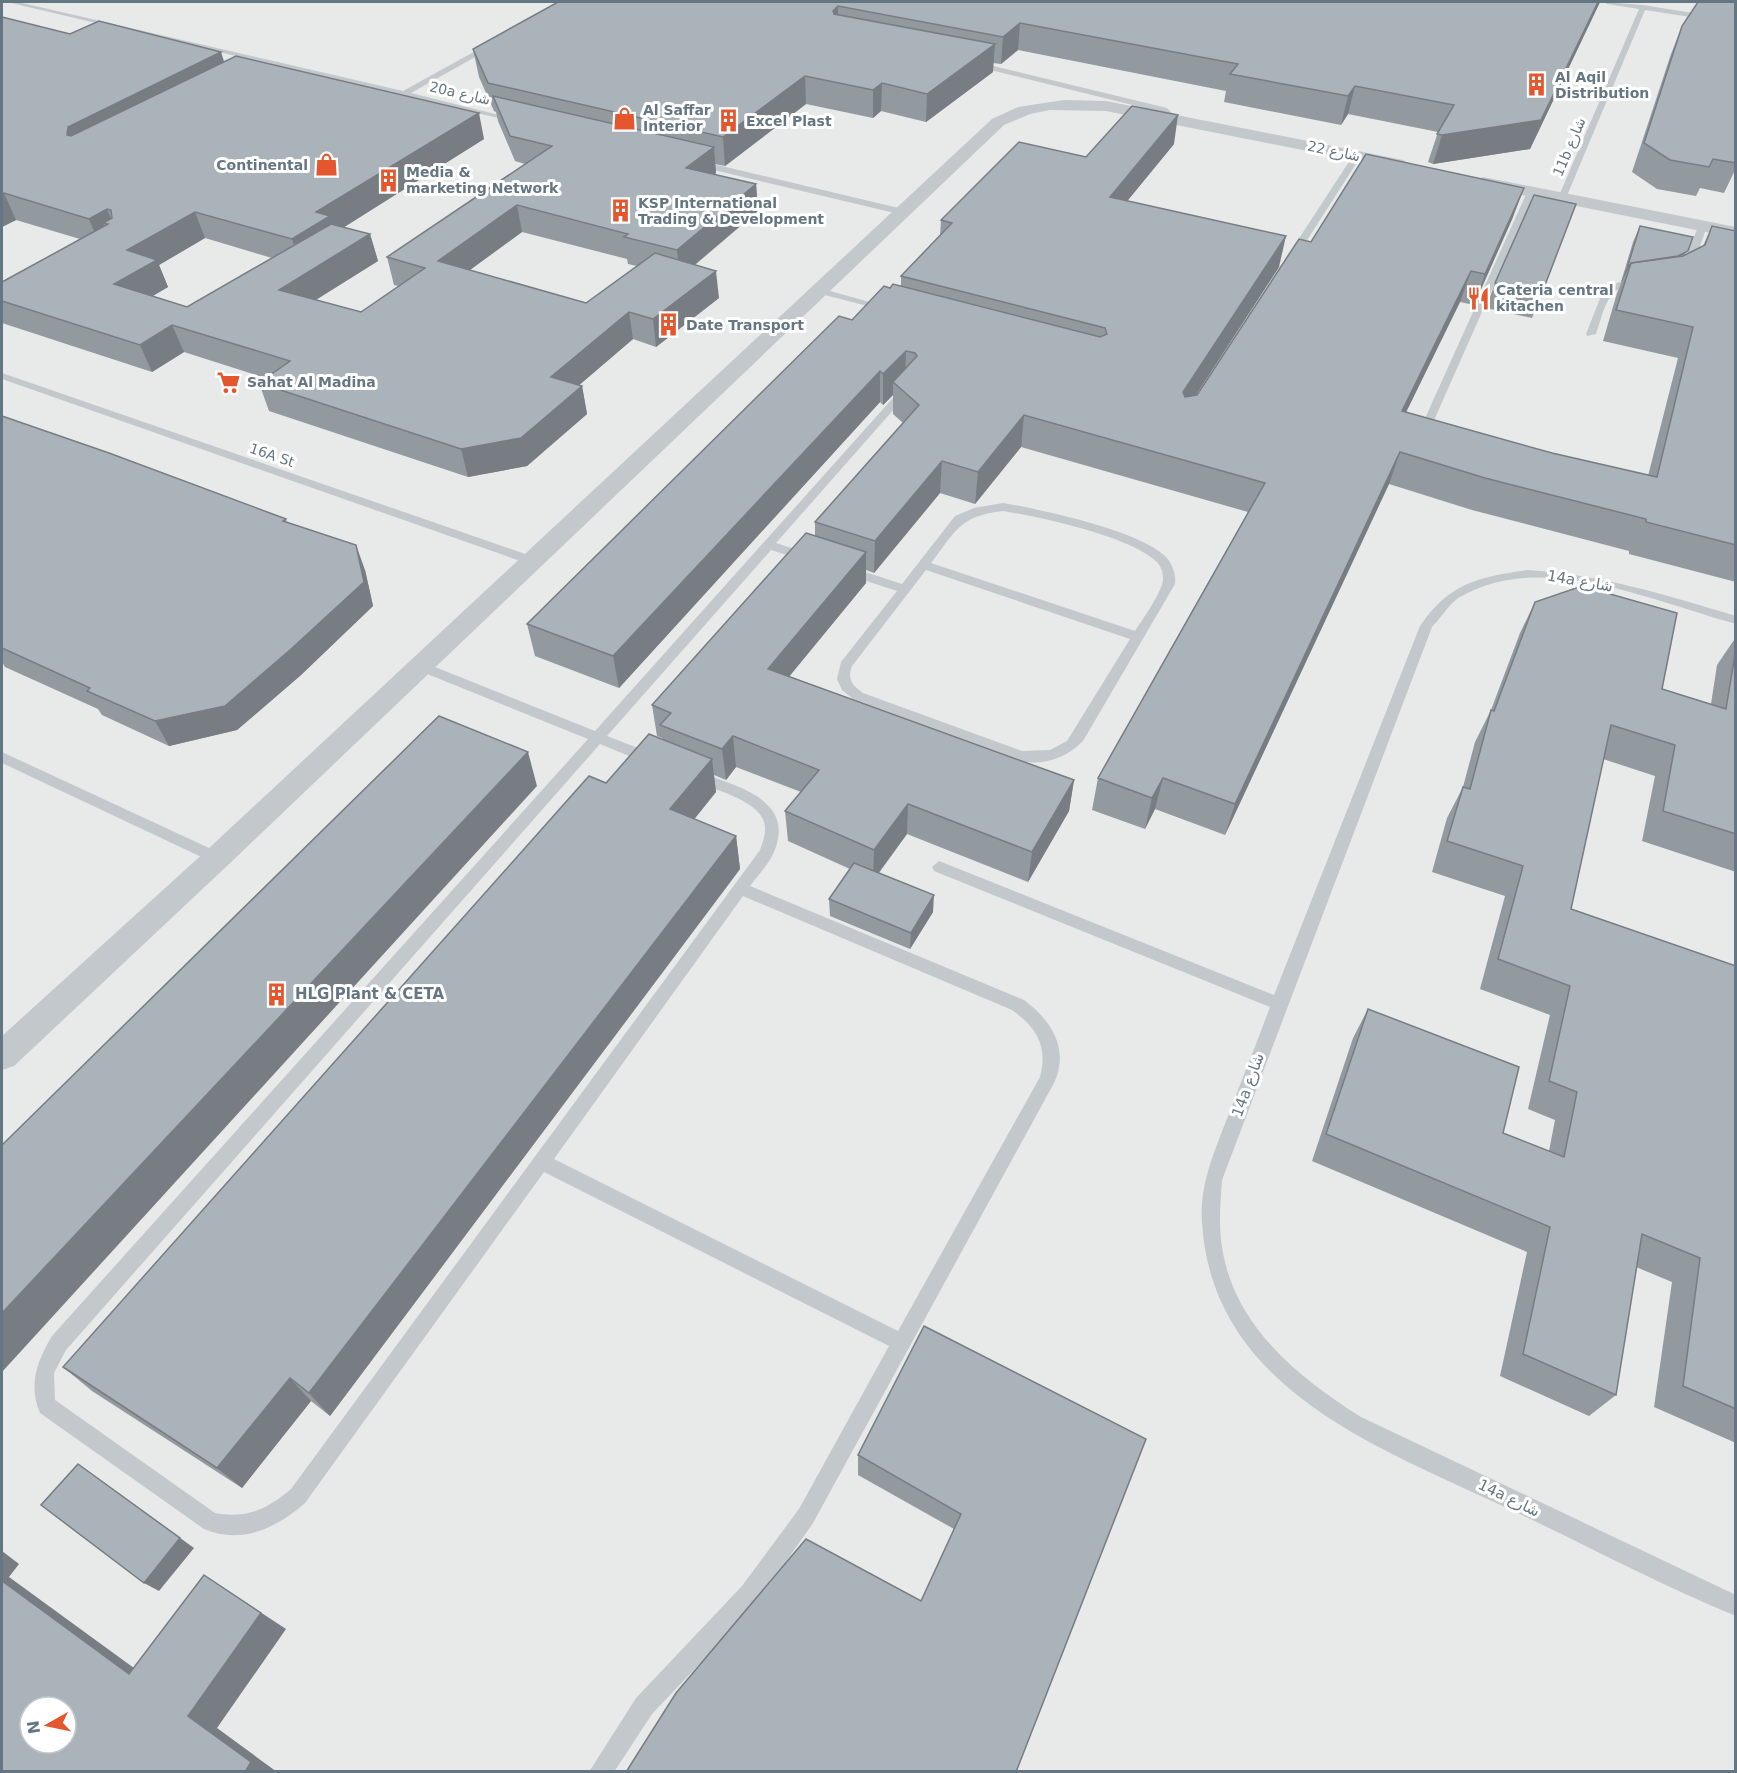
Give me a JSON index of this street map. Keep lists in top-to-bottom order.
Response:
{
  "streets": {
    "street": ["شارع 22"],
    "lane": [
      "20a شارع",
      "11b شارع",
      "16A St",
      "14a شارع"
    ]
  },
  "crossings": [
    ["شارع 22", "16A St"]
  ],
  "places": {
    "building": [
      "Al Aqil Distribution",
      "Excel Plast",
      "Media & marketing Network",
      "KSP International Trading & Development",
      "Date Transport",
      "HLG Plant & CETA"
    ],
    "shop": ["Al Saffar Interior", "Continental"],
    "restaurant": ["Cateria central kitachen"],
    "supermarket": ["Sahat Al Madina"]
  },
  "north": "left"
}
